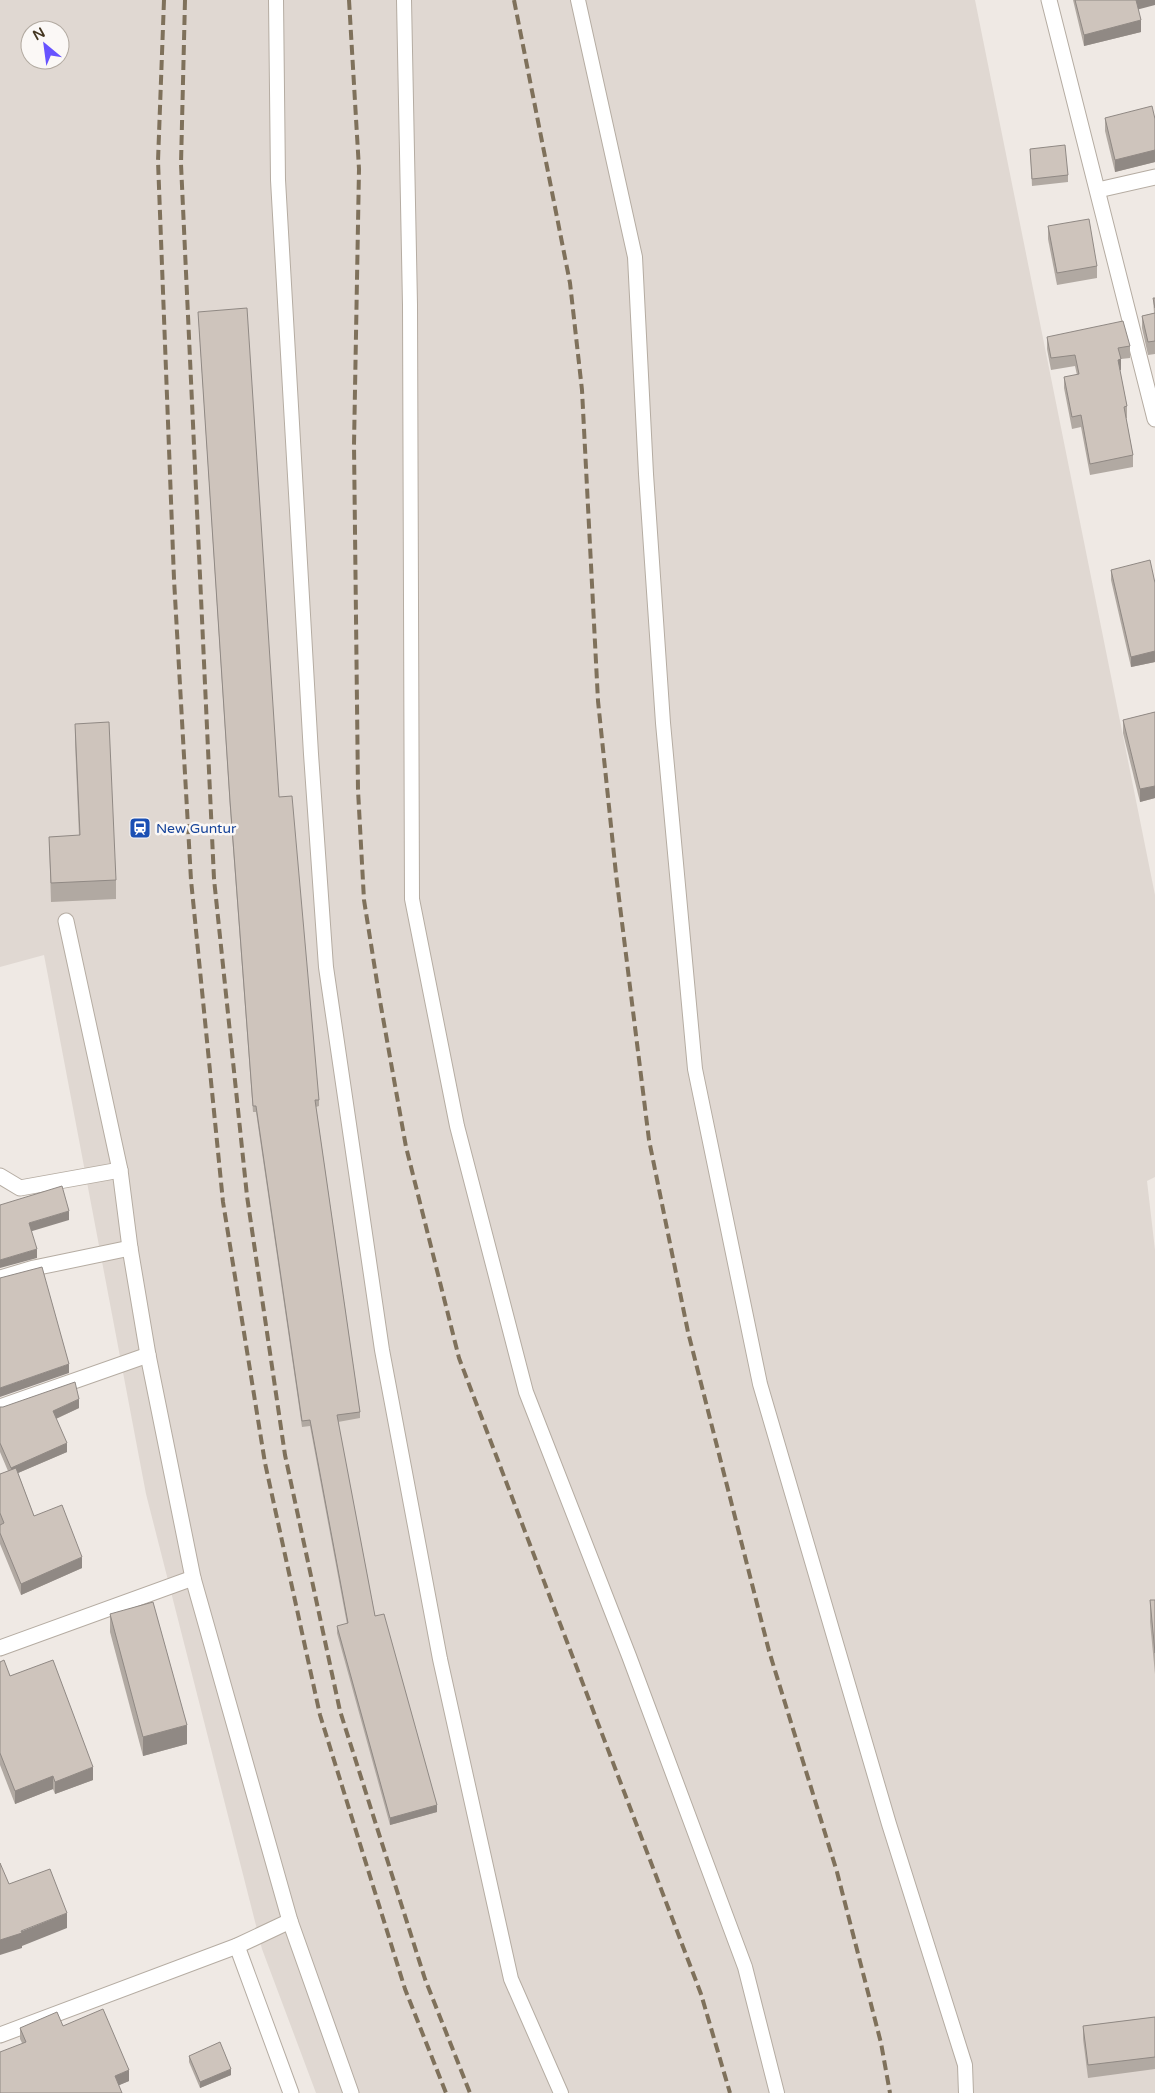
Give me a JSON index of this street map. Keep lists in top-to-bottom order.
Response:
{
  "places": {
    "station": ["New Guntur"]
  },
  "north": "top left"
}
